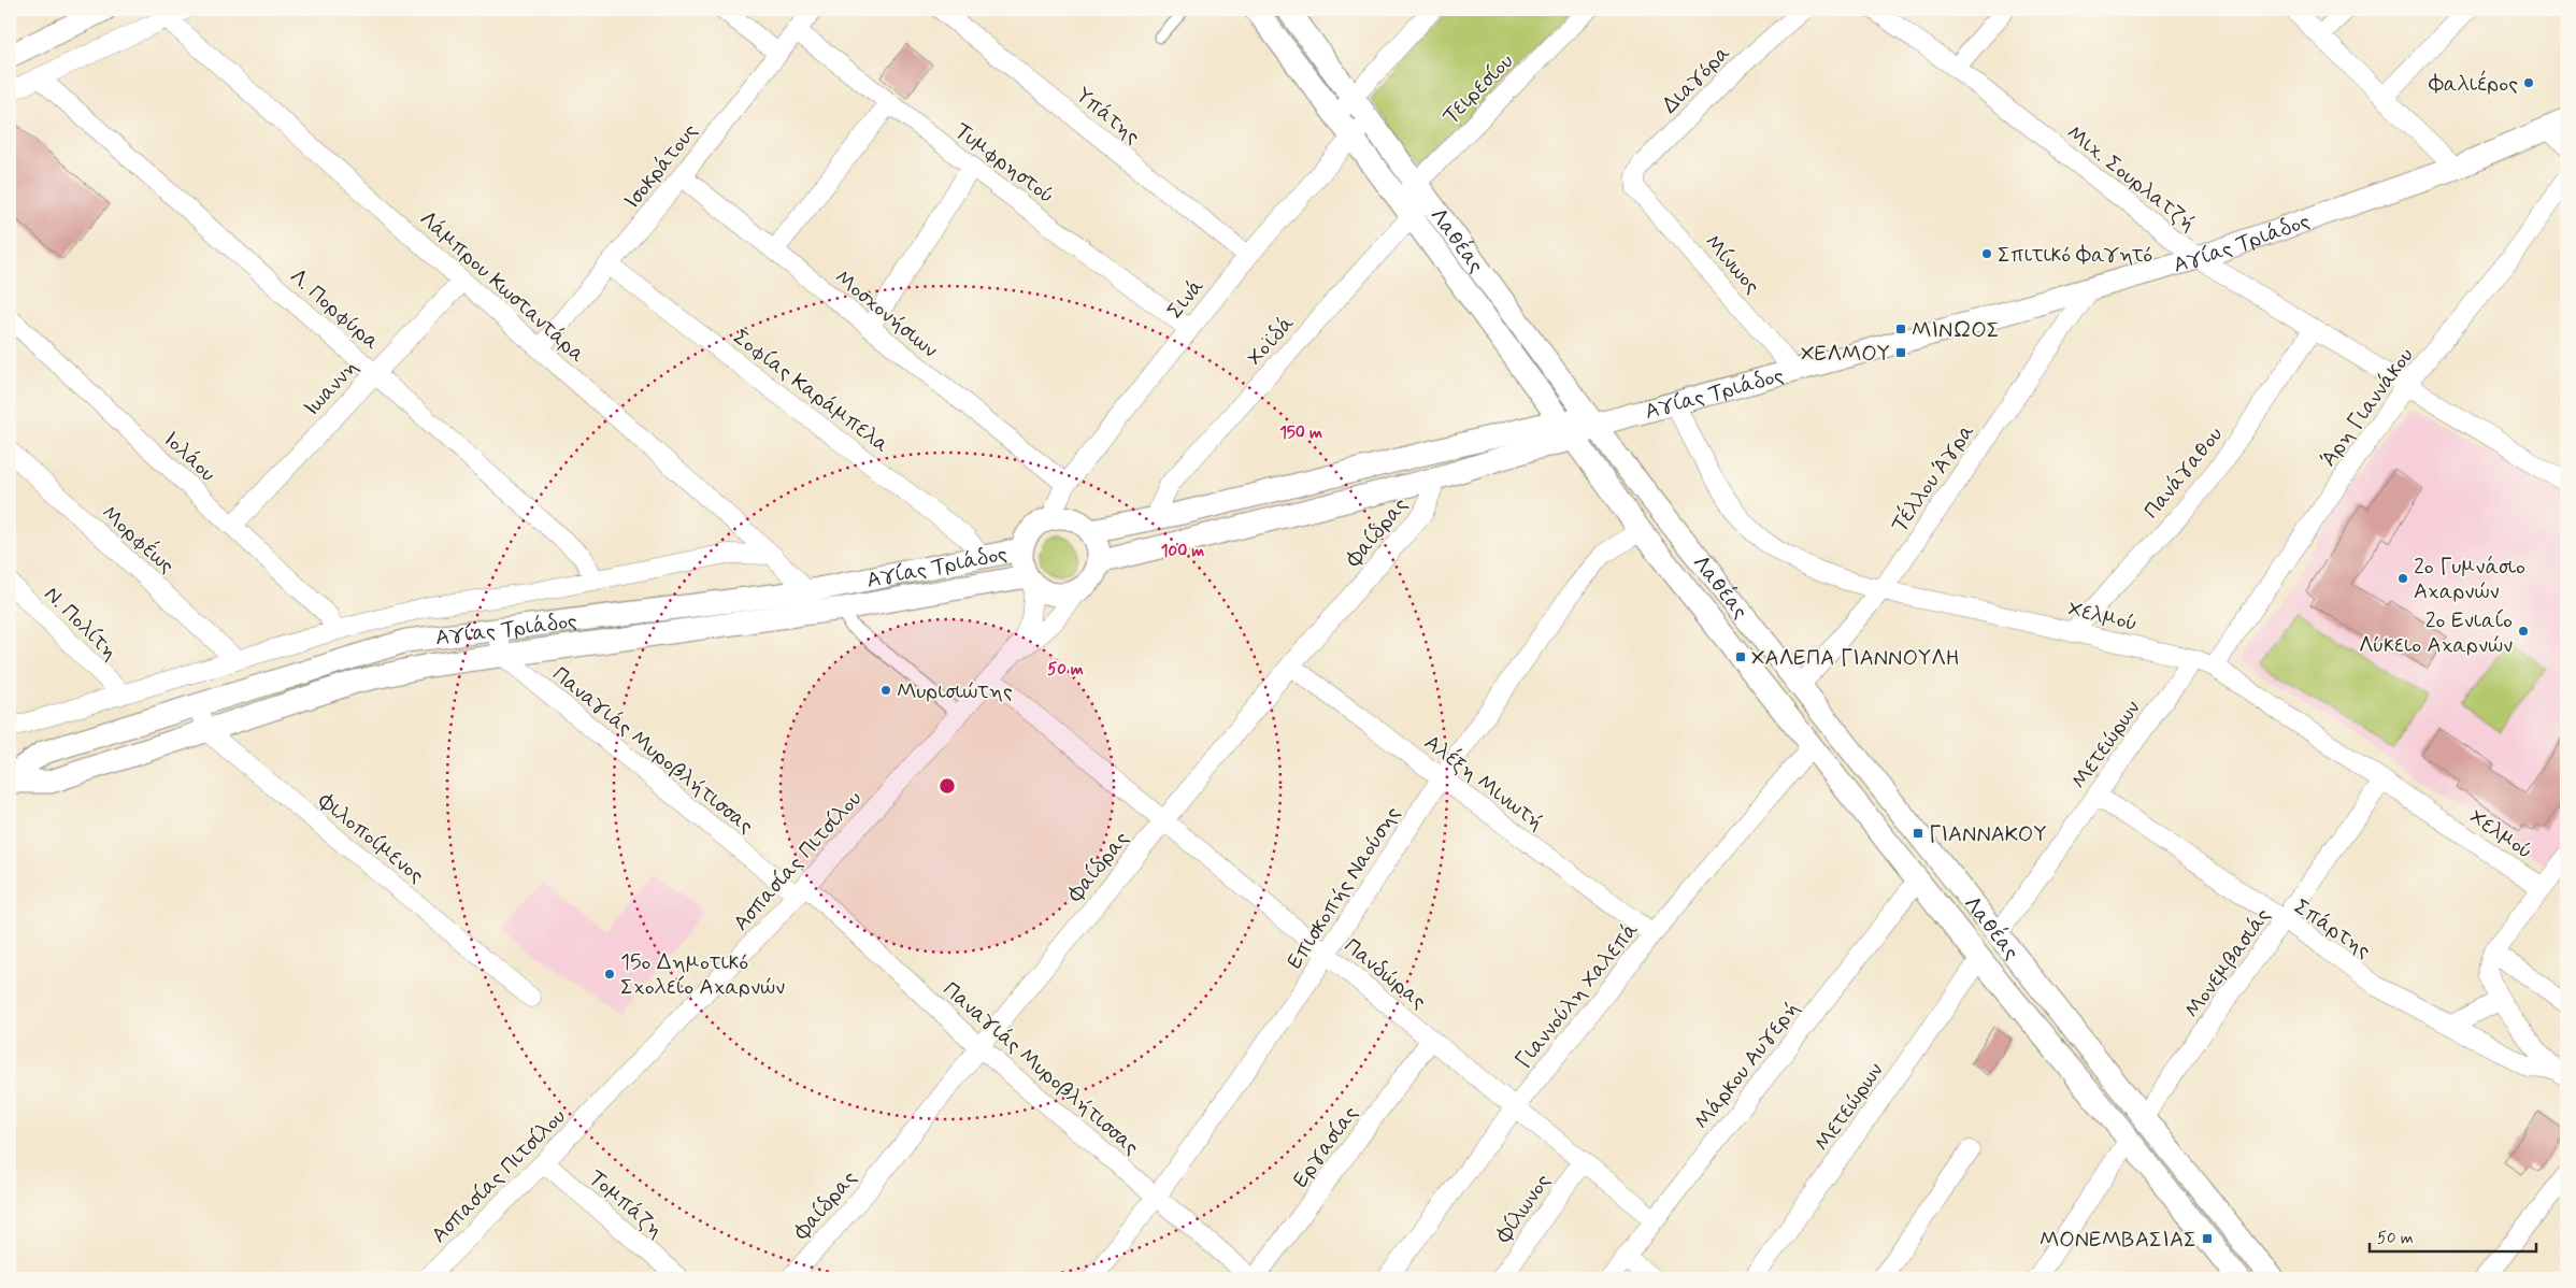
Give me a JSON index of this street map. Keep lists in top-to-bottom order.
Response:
{
  "streets": {
    "street": [
      "Διαγόρα",
      "Τειρεσίου",
      "Υπάτης",
      "Τυμφρηστού",
      "Ισοκράτους",
      "Μιχ. Σουρλατζή",
      "Λαθέας",
      "Αγίας Τριάδος",
      "Μίνωος",
      "Λάμπρου Κωσταντάρα",
      "Σινά",
      "Λ. Πορφύρα",
      "Μοσχονήσιων",
      "Χοϊδά",
      "Ιωαννη",
      "Σοφίας Καράμπελα",
      "Άρη Γιαννάκου",
      "Ιολάου",
      "Πανάγαθου",
      "Τέλλου Άγρα",
      "Φαίδρας",
      "Μορφέως",
      "Χελμού",
      "Ν. Πολίτη",
      "Μετεώρων",
      "Παναγιάς Μυροβλήτισσας",
      "Αλέξη Μινωτή",
      "Φιλοποίμενος",
      "Ασπασίας Πιτσίλου",
      "Επισκοπής Ναούσης",
      "Σπάρτης",
      "Μονεμβασιάς",
      "Πανδώρας",
      "Γιαννούλη Χαλεπά",
      "Μάρκου Αυγερή",
      "Εργασίας",
      "Τομπάζη",
      "Φίλωνος"
    ]
  },
  "crossings": [
    ["Διαγόρα", "Μίνωος"],
    ["Τειρεσίου", "Λαθέας"],
    ["Τειρεσίου", "Χοϊδά"],
    ["Υπάτης", "Σινά"],
    ["Τυμφρηστού", "Ισοκράτους"],
    ["Τυμφρηστού", "Σινά"],
    ["Ισοκράτους", "Λάμπρου Κωσταντάρα"],
    ["Ισοκράτους", "Μοσχονήσιων"],
    ["Ισοκράτους", "Σοφίας Καράμπελα"],
    ["Μιχ. Σουρλατζή", "Αγίας Τριάδος"],
    ["Μιχ. Σουρλατζή", "Άρη Γιαννάκου"],
    ["Μιχ. Σουρλατζή", "Πανάγαθου"],
    ["Λαθέας", "Αγίας Τριάδος"],
    ["Λαθέας", "Σινά"],
    ["Λαθέας", "Χοϊδά"],
    ["Λαθέας", "Τέλλου Άγρα"],
    ["Λαθέας", "Μετεώρων"],
    ["Λαθέας", "Επισκοπής Ναούσης"],
    ["Λαθέας", "Μονεμβασιάς"],
    ["Λαθέας", "Γιαννούλη Χαλεπά"],
    ["Λαθέας", "Μάρκου Αυγερή"],
    ["Αγίας Τριάδος", "Μίνωος"],
    ["Αγίας Τριάδος", "Λάμπρου Κωσταντάρα"],
    ["Αγίας Τριάδος", "Σινά"],
    ["Αγίας Τριάδος", "Λ. Πορφύρα"],
    ["Αγίας Τριάδος", "Χοϊδά"],
    ["Αγίας Τριάδος", "Σοφίας Καράμπελα"],
    ["Αγίας Τριάδος", "Ιολάου"],
    ["Αγίας Τριάδος", "Τέλλου Άγρα"],
    ["Αγίας Τριάδος", "Φαίδρας"],
    ["Αγίας Τριάδος", "Μορφέως"],
    ["Αγίας Τριάδος", "Χελμού"],
    ["Αγίας Τριάδος", "Ν. Πολίτη"],
    ["Αγίας Τριάδος", "Παναγιάς Μυροβλήτισσας"],
    ["Αγίας Τριάδος", "Φιλοποίμενος"],
    ["Αγίας Τριάδος", "Ασπασίας Πιτσίλου"],
    ["Λάμπρου Κωσταντάρα", "Ιωαννη"],
    ["Σινά", "Μοσχονήσιων"],
    ["Σινά", "Ασπασίας Πιτσίλου"],
    ["Λ. Πορφύρα", "Ιωαννη"],
    ["Ιωαννη", "Ιολάου"],
    ["Άρη Γιαννάκου", "Χελμού"],
    ["Πανάγαθου", "Χελμού"],
    ["Τέλλου Άγρα", "Χελμού"],
    ["Φαίδρας", "Παναγιάς Μυροβλήτισσας"],
    ["Φαίδρας", "Αλέξη Μινωτή"],
    ["Φαίδρας", "Πανδώρας"],
    ["Χελμού", "Μετεώρων"],
    ["Χελμού", "Μονεμβασιάς"],
    ["Μετεώρων", "Σπάρτης"],
    ["Παναγιάς Μυροβλήτισσας", "Ασπασίας Πιτσίλου"],
    ["Παναγιάς Μυροβλήτισσας", "Επισκοπής Ναούσης"],
    ["Παναγιάς Μυροβλήτισσας", "Εργασίας"],
    ["Αλέξη Μινωτή", "Επισκοπής Ναούσης"],
    ["Αλέξη Μινωτή", "Γιαννούλη Χαλεπά"],
    ["Ασπασίας Πιτσίλου", "Πανδώρας"],
    ["Ασπασίας Πιτσίλου", "Τομπάζη"],
    ["Επισκοπής Ναούσης", "Πανδώρας"],
    ["Σπάρτης", "Μονεμβασιάς"],
    ["Πανδώρας", "Γιαννούλη Χαλεπά"],
    ["Πανδώρας", "Μάρκου Αυγερή"],
    ["Πανδώρας", "Εργασίας"],
    ["Πανδώρας", "Φίλωνος"]
  ],
  "places": {
    "other": [
      "Φαλιέρος",
      "Σπιτικό Φαγητό",
      "2ο Γυμνάσιο Αχαρνών",
      "2ο Ενιαίο Λύκειο Αχαρνών",
      "Μυρισιώτης",
      "15ο Δημοτικό Σχολείο Αχαρνών"
    ],
    "transit": [
      "ΜΙΝΩΟΣ",
      "ΧΕΛΜΟΥ",
      "ΧΑΛΕΠΑ ΓΙΑΝΝΟΥΛΗ",
      "ΓΙΑΝΝΑΚΟΥ",
      "ΜΟΝΕΜΒΑΣΙΑΣ"
    ]
  },
  "scale_bar": "50 m",
  "rings": ["150 m", "100 m", "50 m"]
}
